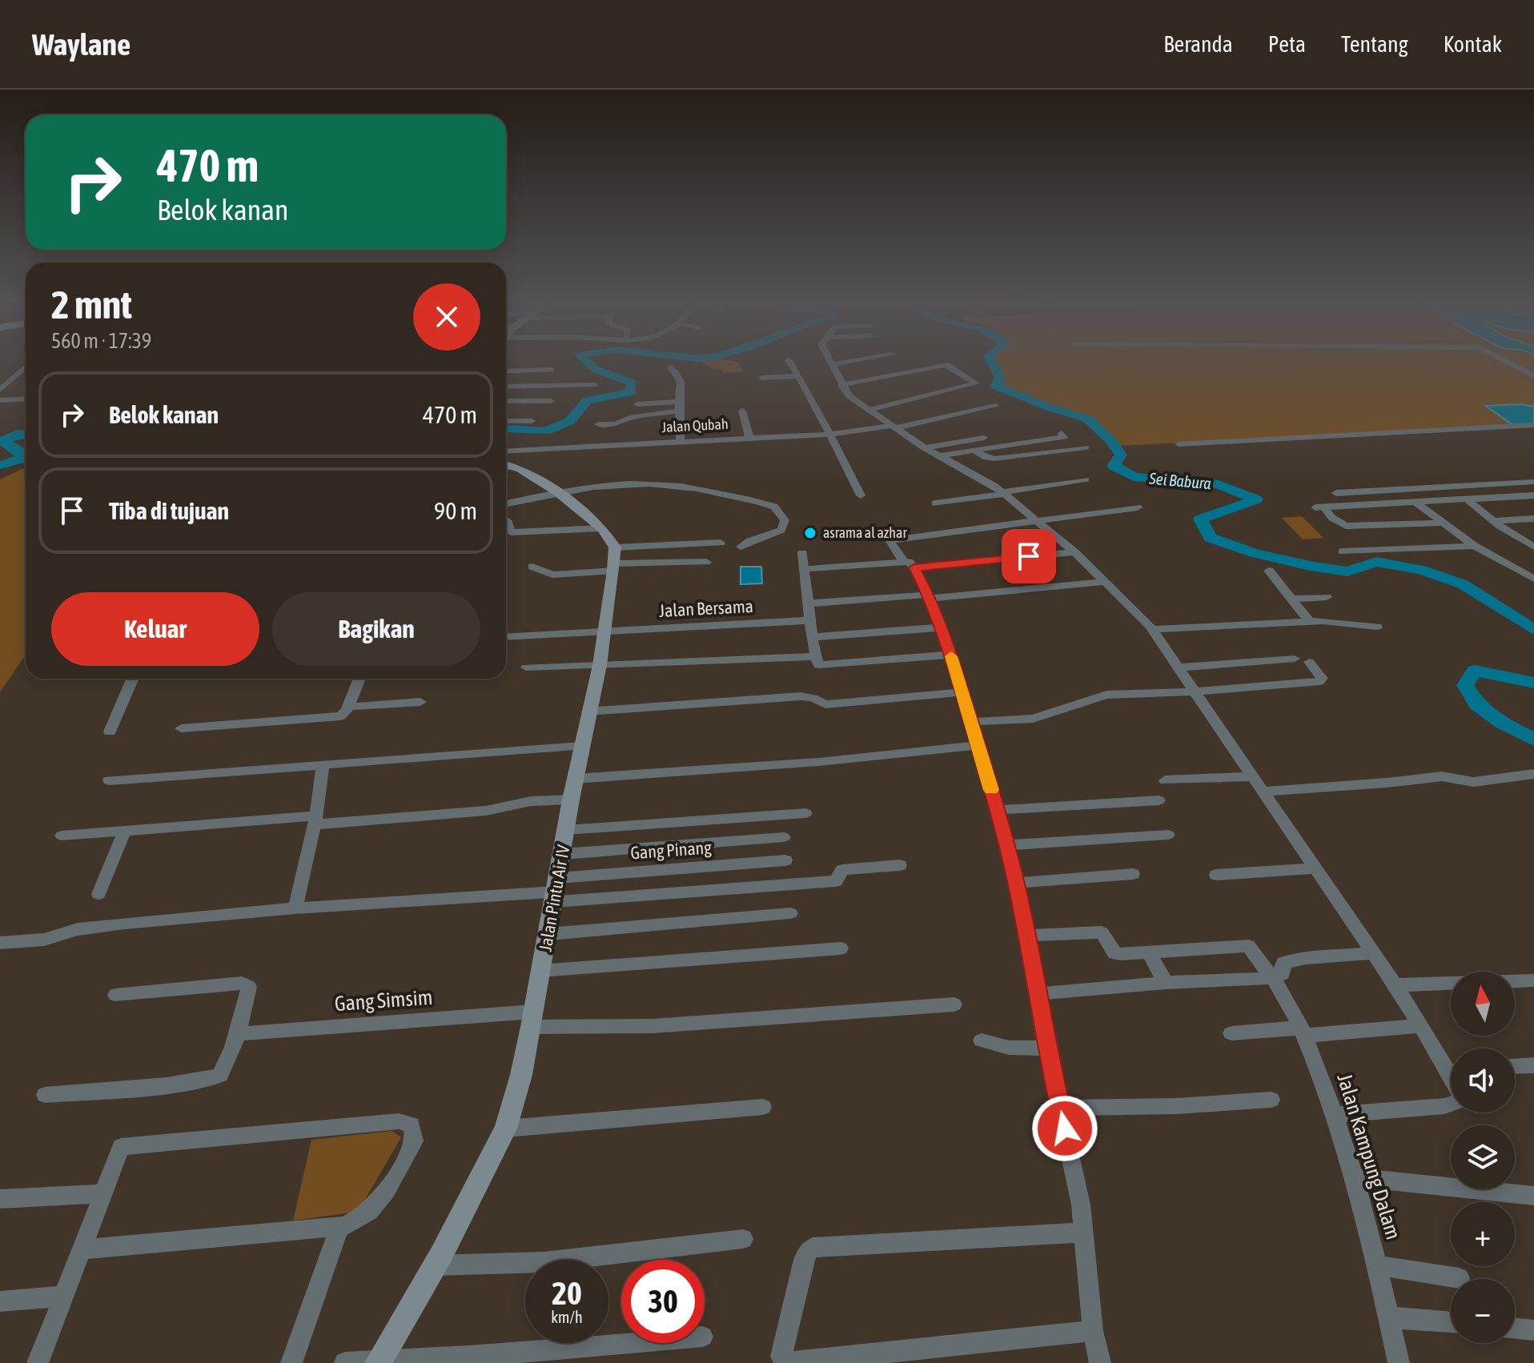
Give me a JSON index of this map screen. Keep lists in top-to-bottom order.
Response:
{
  "streets": {
    "main road": ["Jalan Pintu Air IV"],
    "street": [
      "Jalan Qubah",
      "Jalan Bersama",
      "Gang Pinang",
      "Gang Simsim",
      "Jalan Kampung Dalam"
    ]
  },
  "crossings": [
    ["Jalan Bersama", "Jalan Pintu Air IV"],
    ["Gang Pinang", "Jalan Pintu Air IV"],
    ["Jalan Pintu Air IV", "Gang Simsim"]
  ],
  "water": ["Sei Babura"],
  "places": ["asrama al azhar"],
  "north": "top",
  "page": {
    "header": "Waylane",
    "nav": [
      "Beranda",
      "Peta",
      "Tentang",
      "Kontak"
    ],
    "turn": ["470 m", "Belok kanan"],
    "heading": ["2 mnt", "560 m · 17:39"],
    "list": [
      {
        "name": "Belok kanan",
        "value": "470 m"
      },
      {
        "name": "Tiba di tujuan",
        "value": "90 m"
      }
    ],
    "buttons": ["Keluar", "Bagikan"],
    "map_buttons": ["+", "−"],
    "speed": "20 km/h",
    "limit": "30"
  }
}
